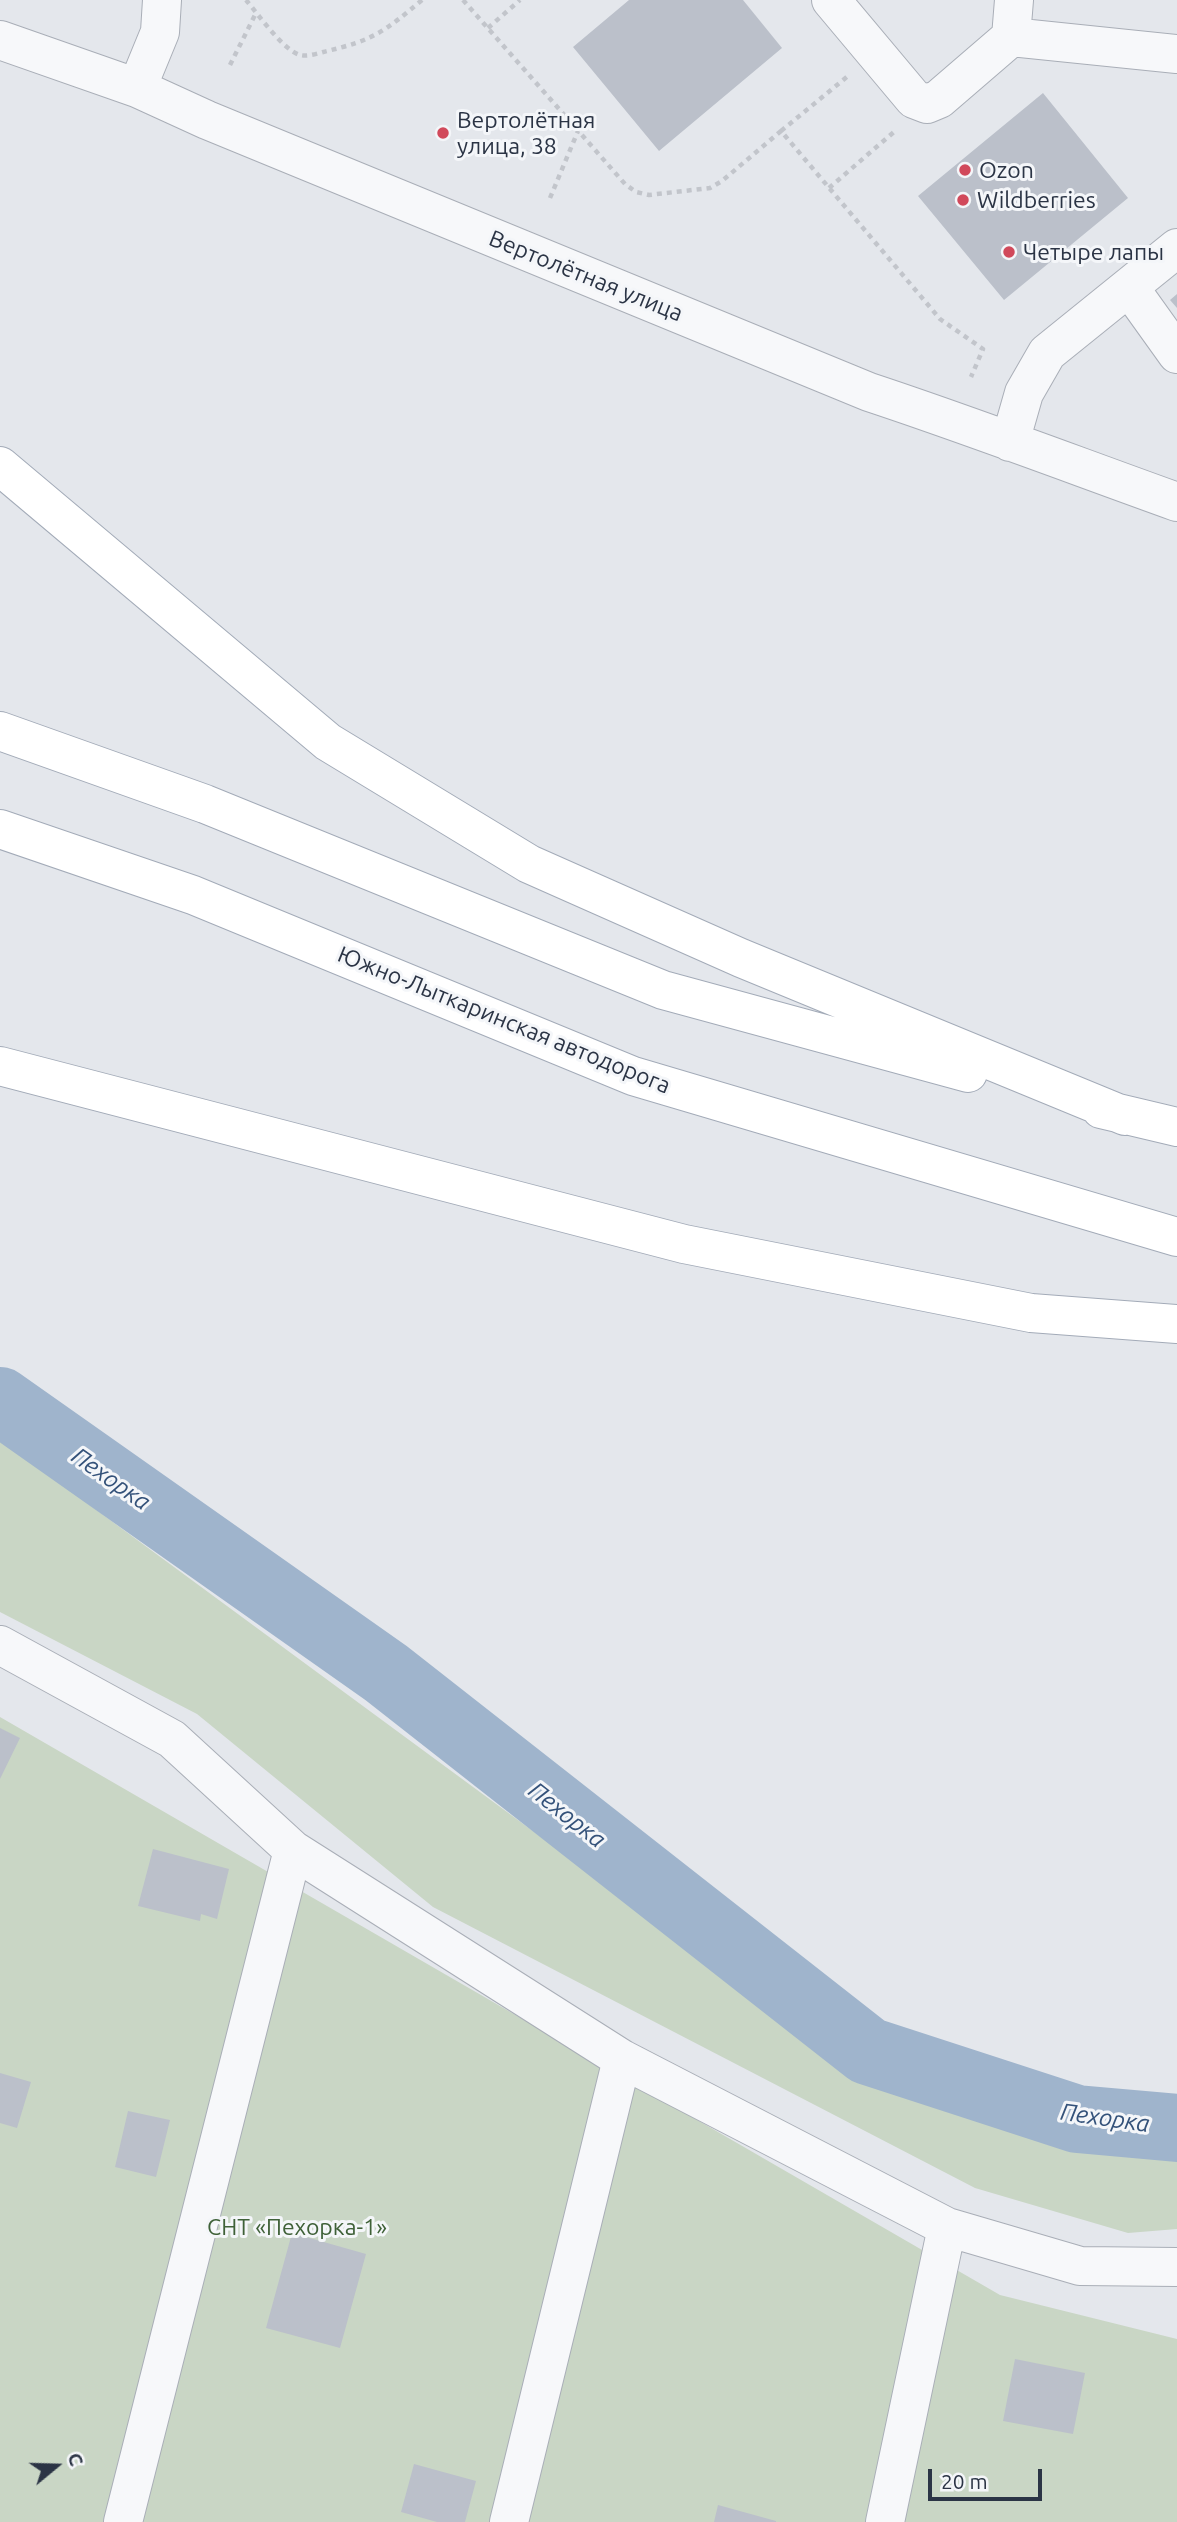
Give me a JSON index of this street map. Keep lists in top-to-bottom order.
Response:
{
  "streets": {
    "main road": ["Южно-Лыткаринская автодорога"],
    "street": ["Вертолётная улица"]
  },
  "water": ["Пехорка"],
  "parks": ["СНТ «Пехорка-1»"],
  "places": [
    "Вертолётная улица, 38",
    "Ozon",
    "Wildberries",
    "Четыре лапы"
  ],
  "scale_bar": "20 m",
  "north": "right"
}
